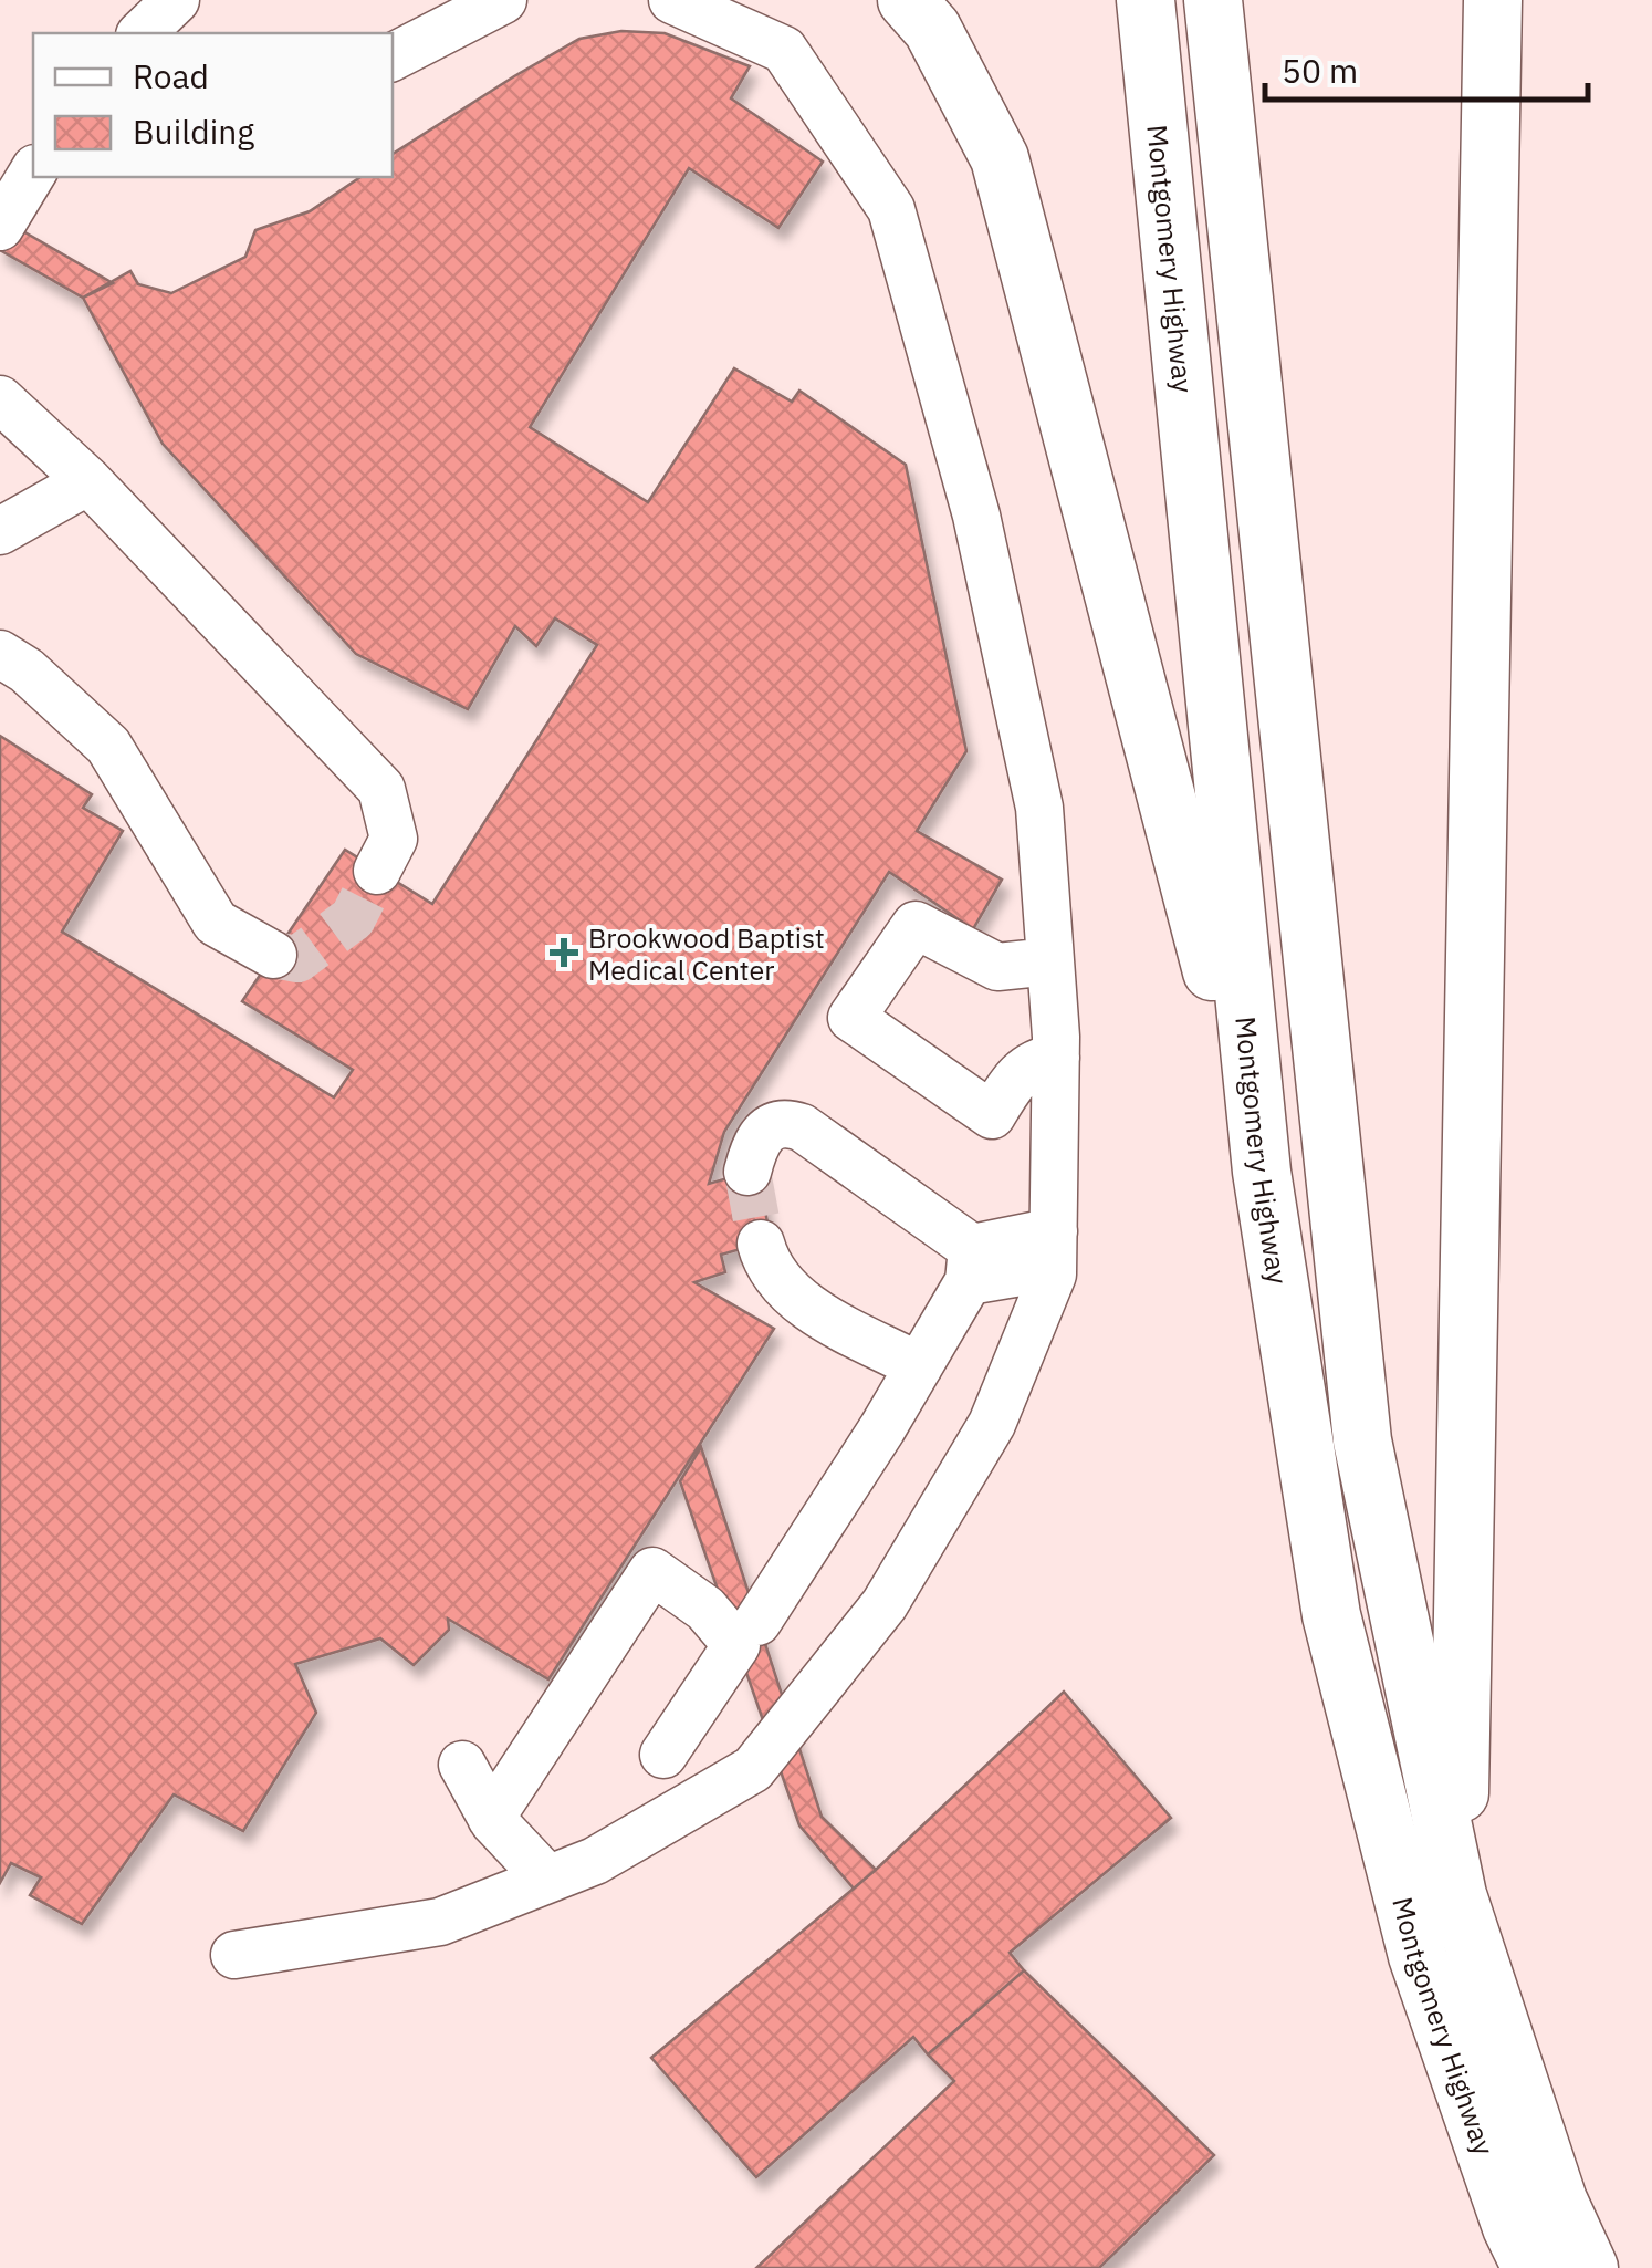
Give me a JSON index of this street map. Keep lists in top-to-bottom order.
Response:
{
  "streets": {
    "main road": ["Montgomery Highway"]
  },
  "places": {
    "health": ["Brookwood Baptist Medical Center"]
  },
  "legend": ["Road", "Building"],
  "scale_bar": "50 m"
}
